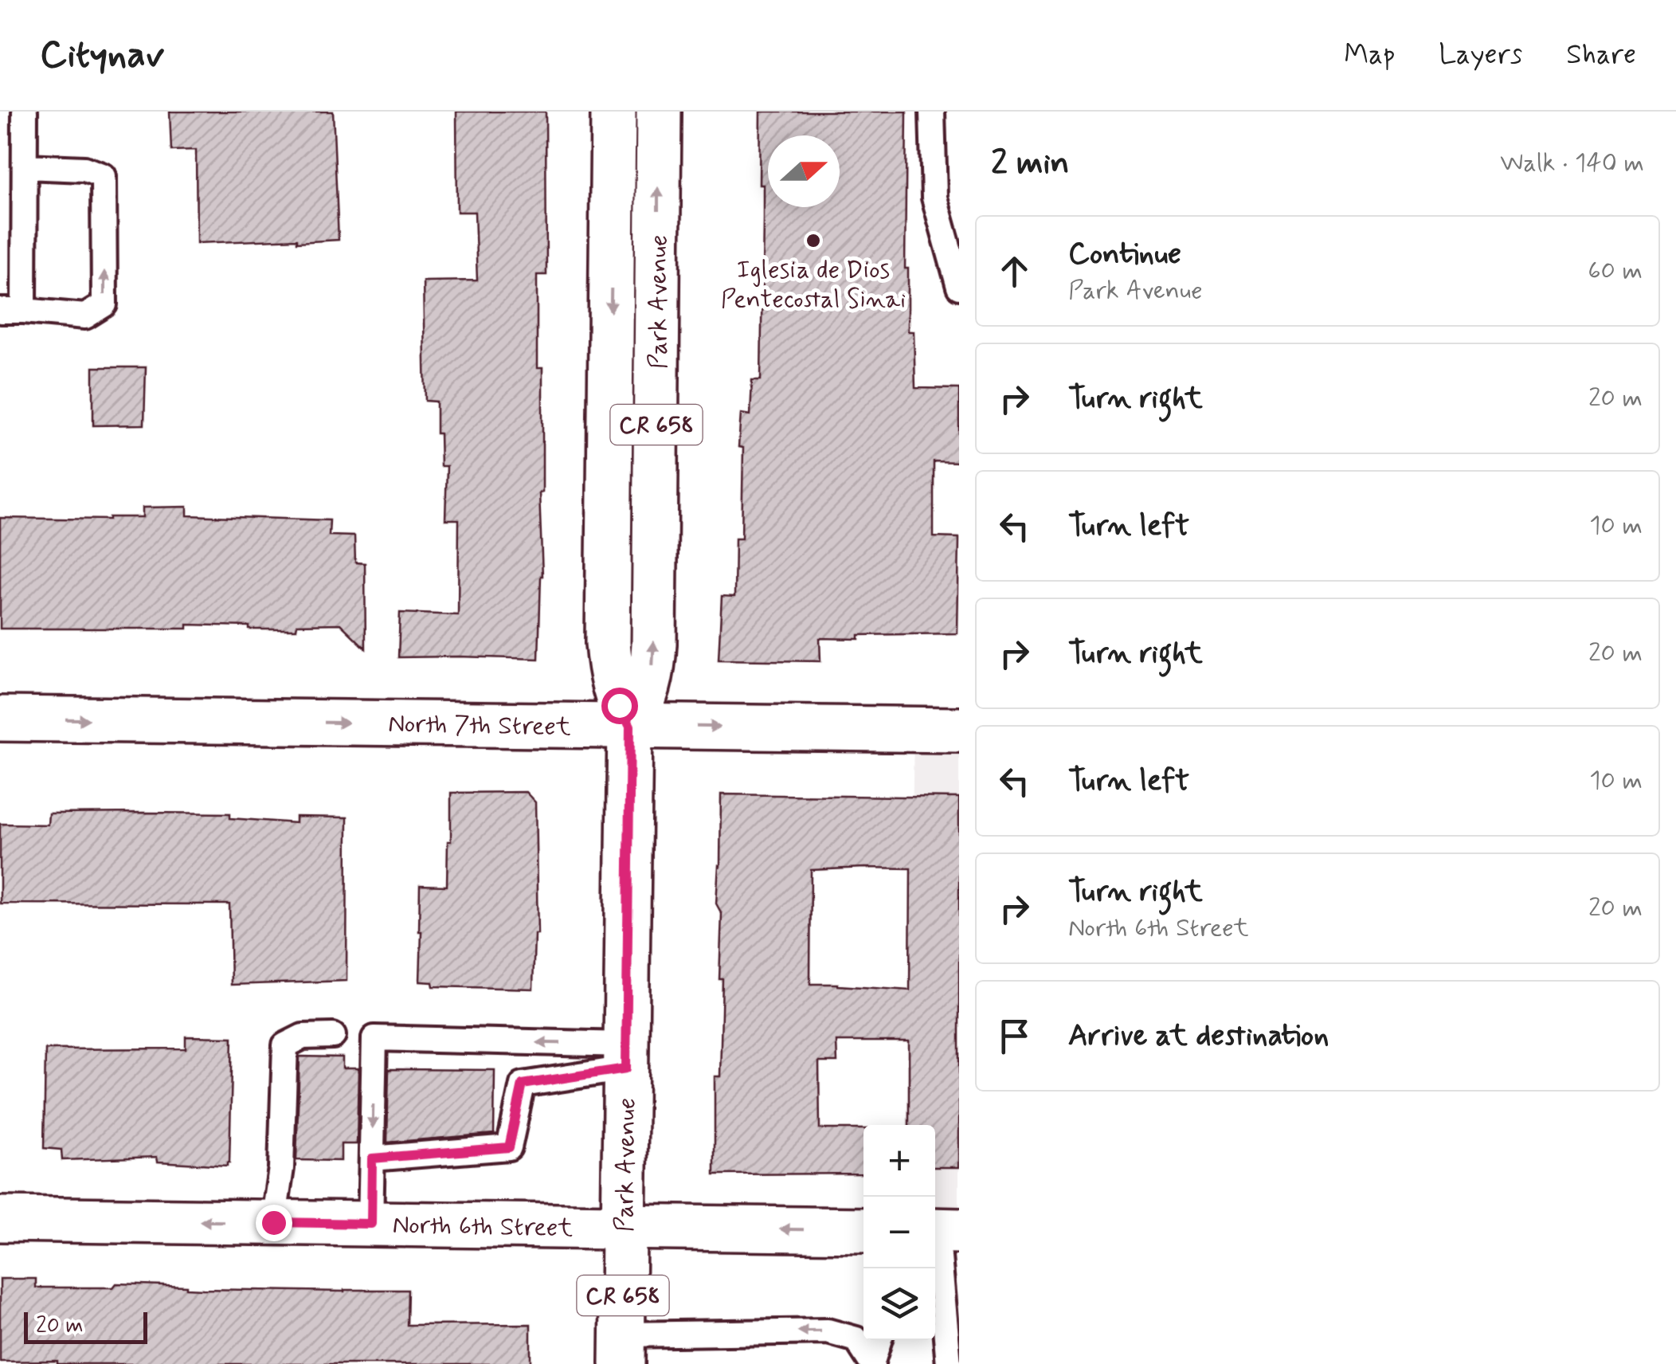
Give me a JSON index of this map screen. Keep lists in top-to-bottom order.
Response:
{
  "streets": {
    "street": [
      "Park Avenue",
      "CR 658",
      "North 7th Street",
      "North 6th Street"
    ]
  },
  "crossings": [
    ["Park Avenue", "North 7th Street"],
    ["Park Avenue", "North 6th Street"]
  ],
  "one_way": ["North 7th Street", "North 6th Street"],
  "places": ["Iglesia de Dios Pentecostal Sinai"],
  "scale_bar": "20 m",
  "north": "right",
  "page": {
    "header": "Citynav",
    "nav": ["Map", "Layers", "Share"],
    "heading": ["2 min", "Walk · 140 m"],
    "list": [
      ["Continue", "Park Avenue", "60 m"],
      ["Turn right", "20 m"],
      ["Turn left", "10 m"],
      ["Turn right", "20 m"],
      ["Turn left", "10 m"],
      ["Turn right", "North 6th Street", "20 m"],
      "Arrive at destination"
    ],
    "map_buttons": ["+", "−"],
    "scale": "20 m"
  }
}
